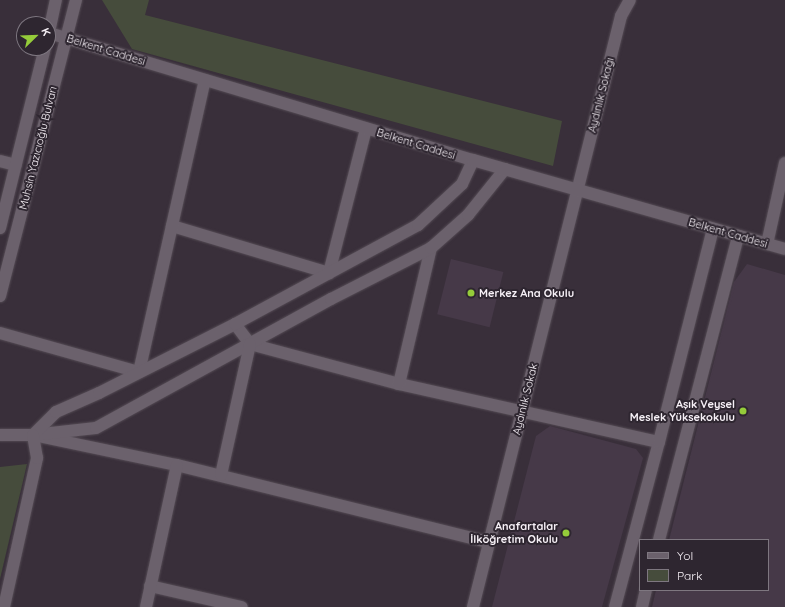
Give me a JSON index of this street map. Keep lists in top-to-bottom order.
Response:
{
  "streets": {
    "street": [
      "Belkent Caddesi",
      "Aydınlık Sokağı",
      "Muhsin Yazıcıoğlu Bulvarı",
      "Aydınlık Sokak"
    ]
  },
  "crossings": [
    ["Belkent Caddesi", "Aydınlık Sokağı"],
    ["Belkent Caddesi", "Muhsin Yazıcıoğlu Bulvarı"],
    ["Belkent Caddesi", "Aydınlık Sokak"],
    ["Aydınlık Sokağı", "Aydınlık Sokak"]
  ],
  "places": ["Merkez Ana Okulu", "Aşık Veysel Meslek Yüksekokulu", "Anafartalar İlköğretim Okulu"],
  "legend": ["Yol", "Park"],
  "north": "top right"
}
